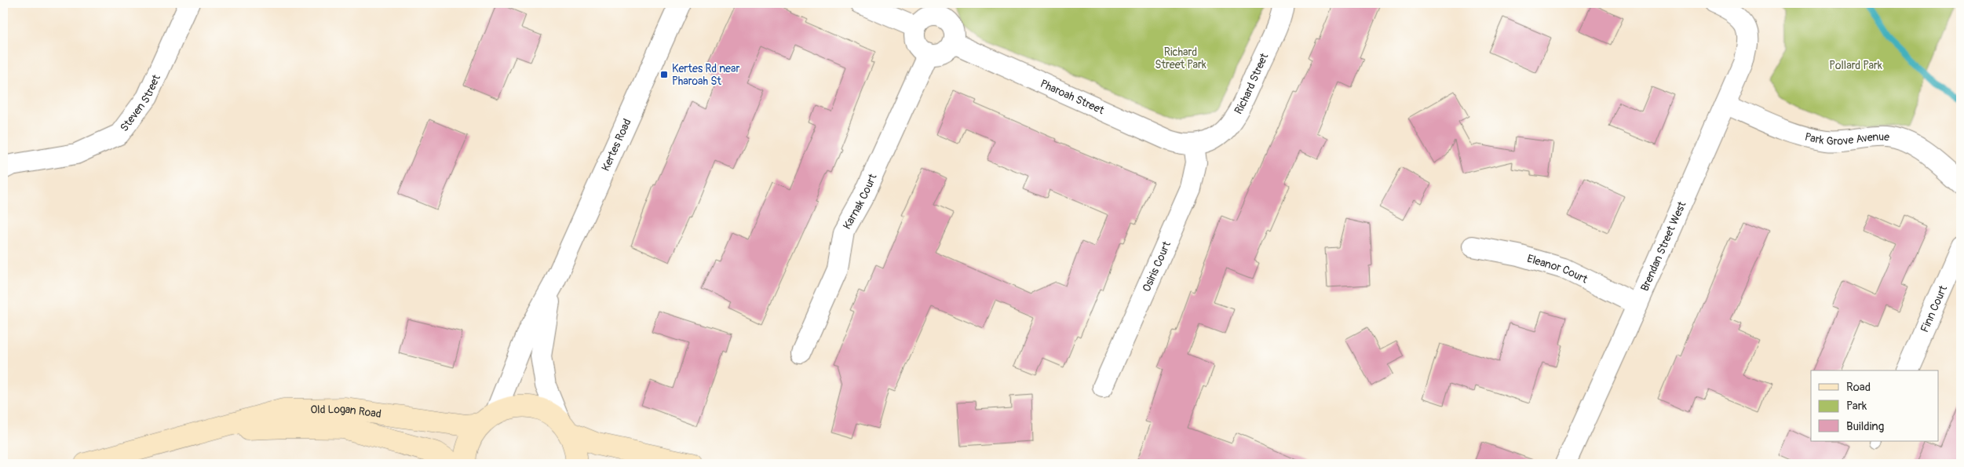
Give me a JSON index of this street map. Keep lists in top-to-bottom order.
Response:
{
  "streets": {
    "main road": ["Old Logan Road"],
    "street": [
      "Richard Street",
      "Pharoah Street",
      "Steven Street",
      "Park Grove Avenue",
      "Kertes Road",
      "Karnak Court",
      "Brendan Street West",
      "Osiris Court",
      "Eleanor Court",
      "Finn Court"
    ]
  },
  "crossings": [
    ["Richard Street", "Pharoah Street"],
    ["Richard Street", "Osiris Court"],
    ["Pharoah Street", "Karnak Court"],
    ["Pharoah Street", "Osiris Court"],
    ["Park Grove Avenue", "Brendan Street West"],
    ["Kertes Road", "Old Logan Road"],
    ["Brendan Street West", "Eleanor Court"]
  ],
  "parks": ["Richard Street Park", "Pollard Park"],
  "places": {
    "transit": ["Kertes Rd near Pharoah St"]
  },
  "legend": ["Road", "Park", "Building"]
}
